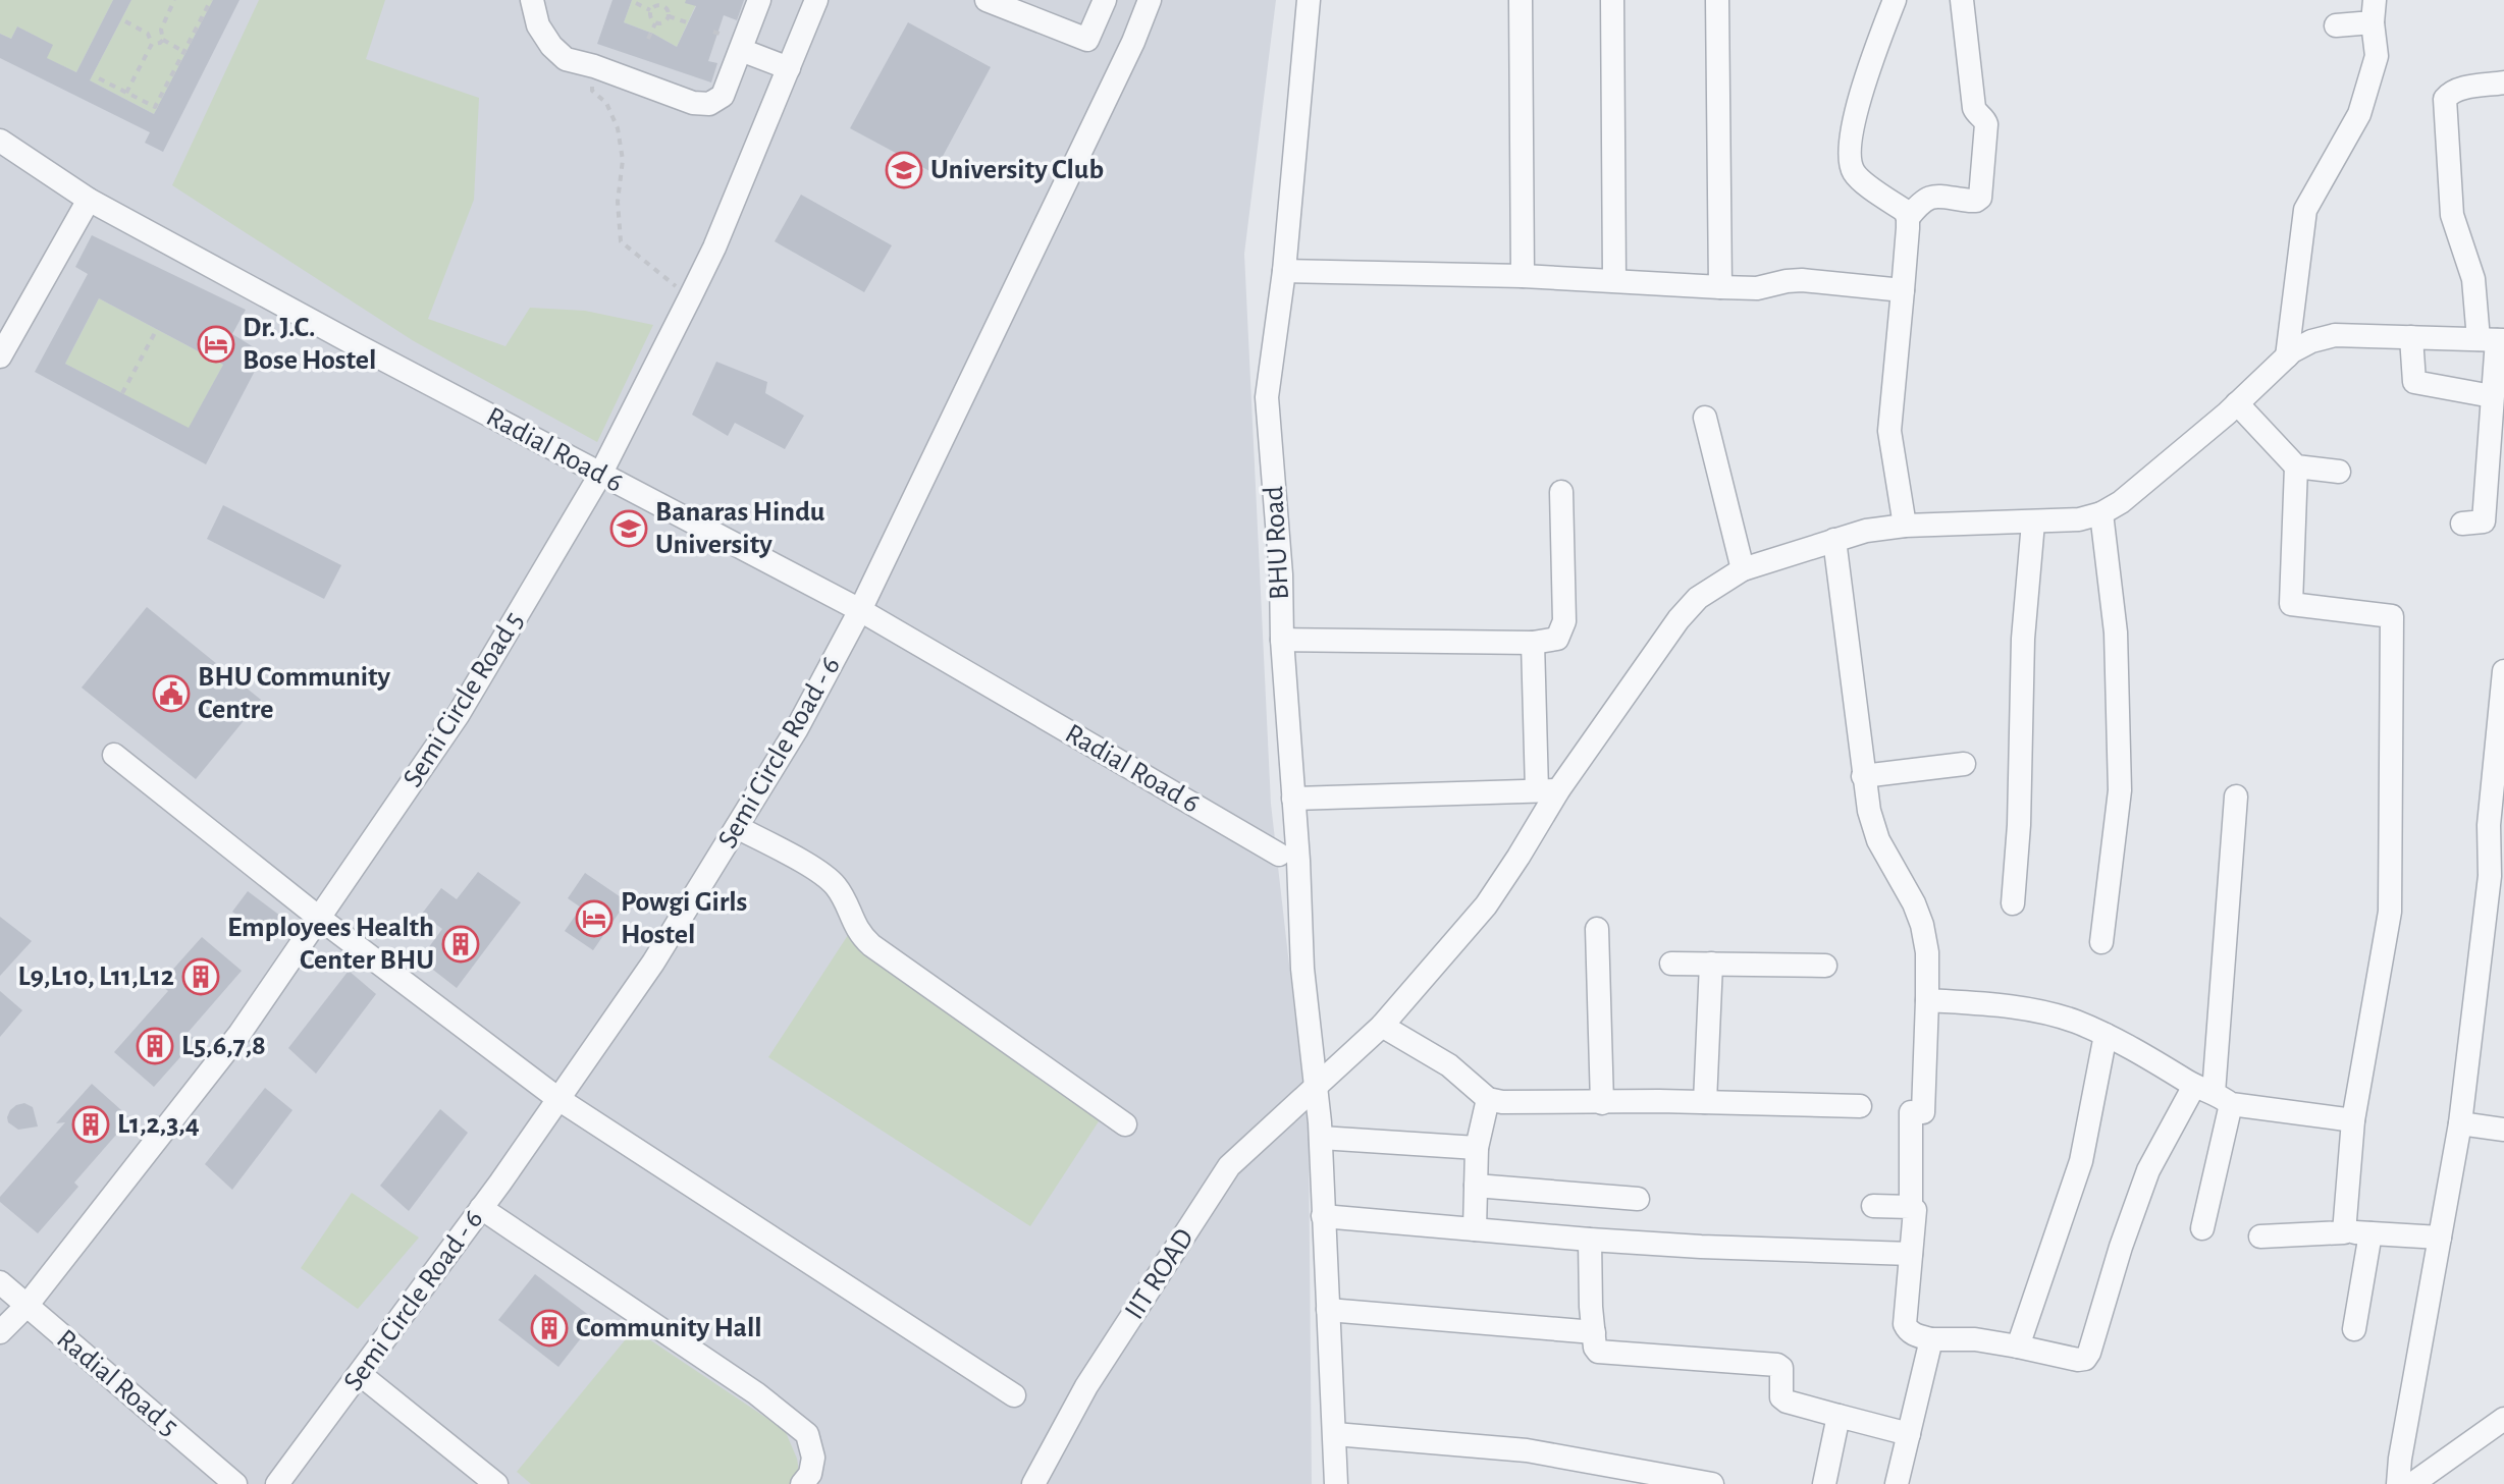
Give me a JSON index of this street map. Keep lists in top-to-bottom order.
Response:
{
  "streets": {
    "street": [
      "Radial Road 6",
      "BHU Road",
      "Semi Circle Road 5",
      "Semi Circle Road - 6",
      "IIT ROAD",
      "Radial Road 5"
    ]
  },
  "crossings": [
    ["Radial Road 6", "Semi Circle Road 5"],
    ["Radial Road 6", "Semi Circle Road - 6"],
    ["BHU Road", "IIT ROAD"],
    ["Semi Circle Road 5", "Radial Road 5"]
  ],
  "places": {
    "school or university": ["University Club", "Banaras Hindu University"],
    "hotel": ["Dr. J.C. Bose Hostel", "Powgi Girls Hostel"],
    "public building": ["BHU Community Centre"],
    "building": [
      "Employees Health Center BHU",
      "L9,L10, L11,L12",
      "L5,6,7,8",
      "L1,2,3,4",
      "Community Hall"
    ]
  }
}
